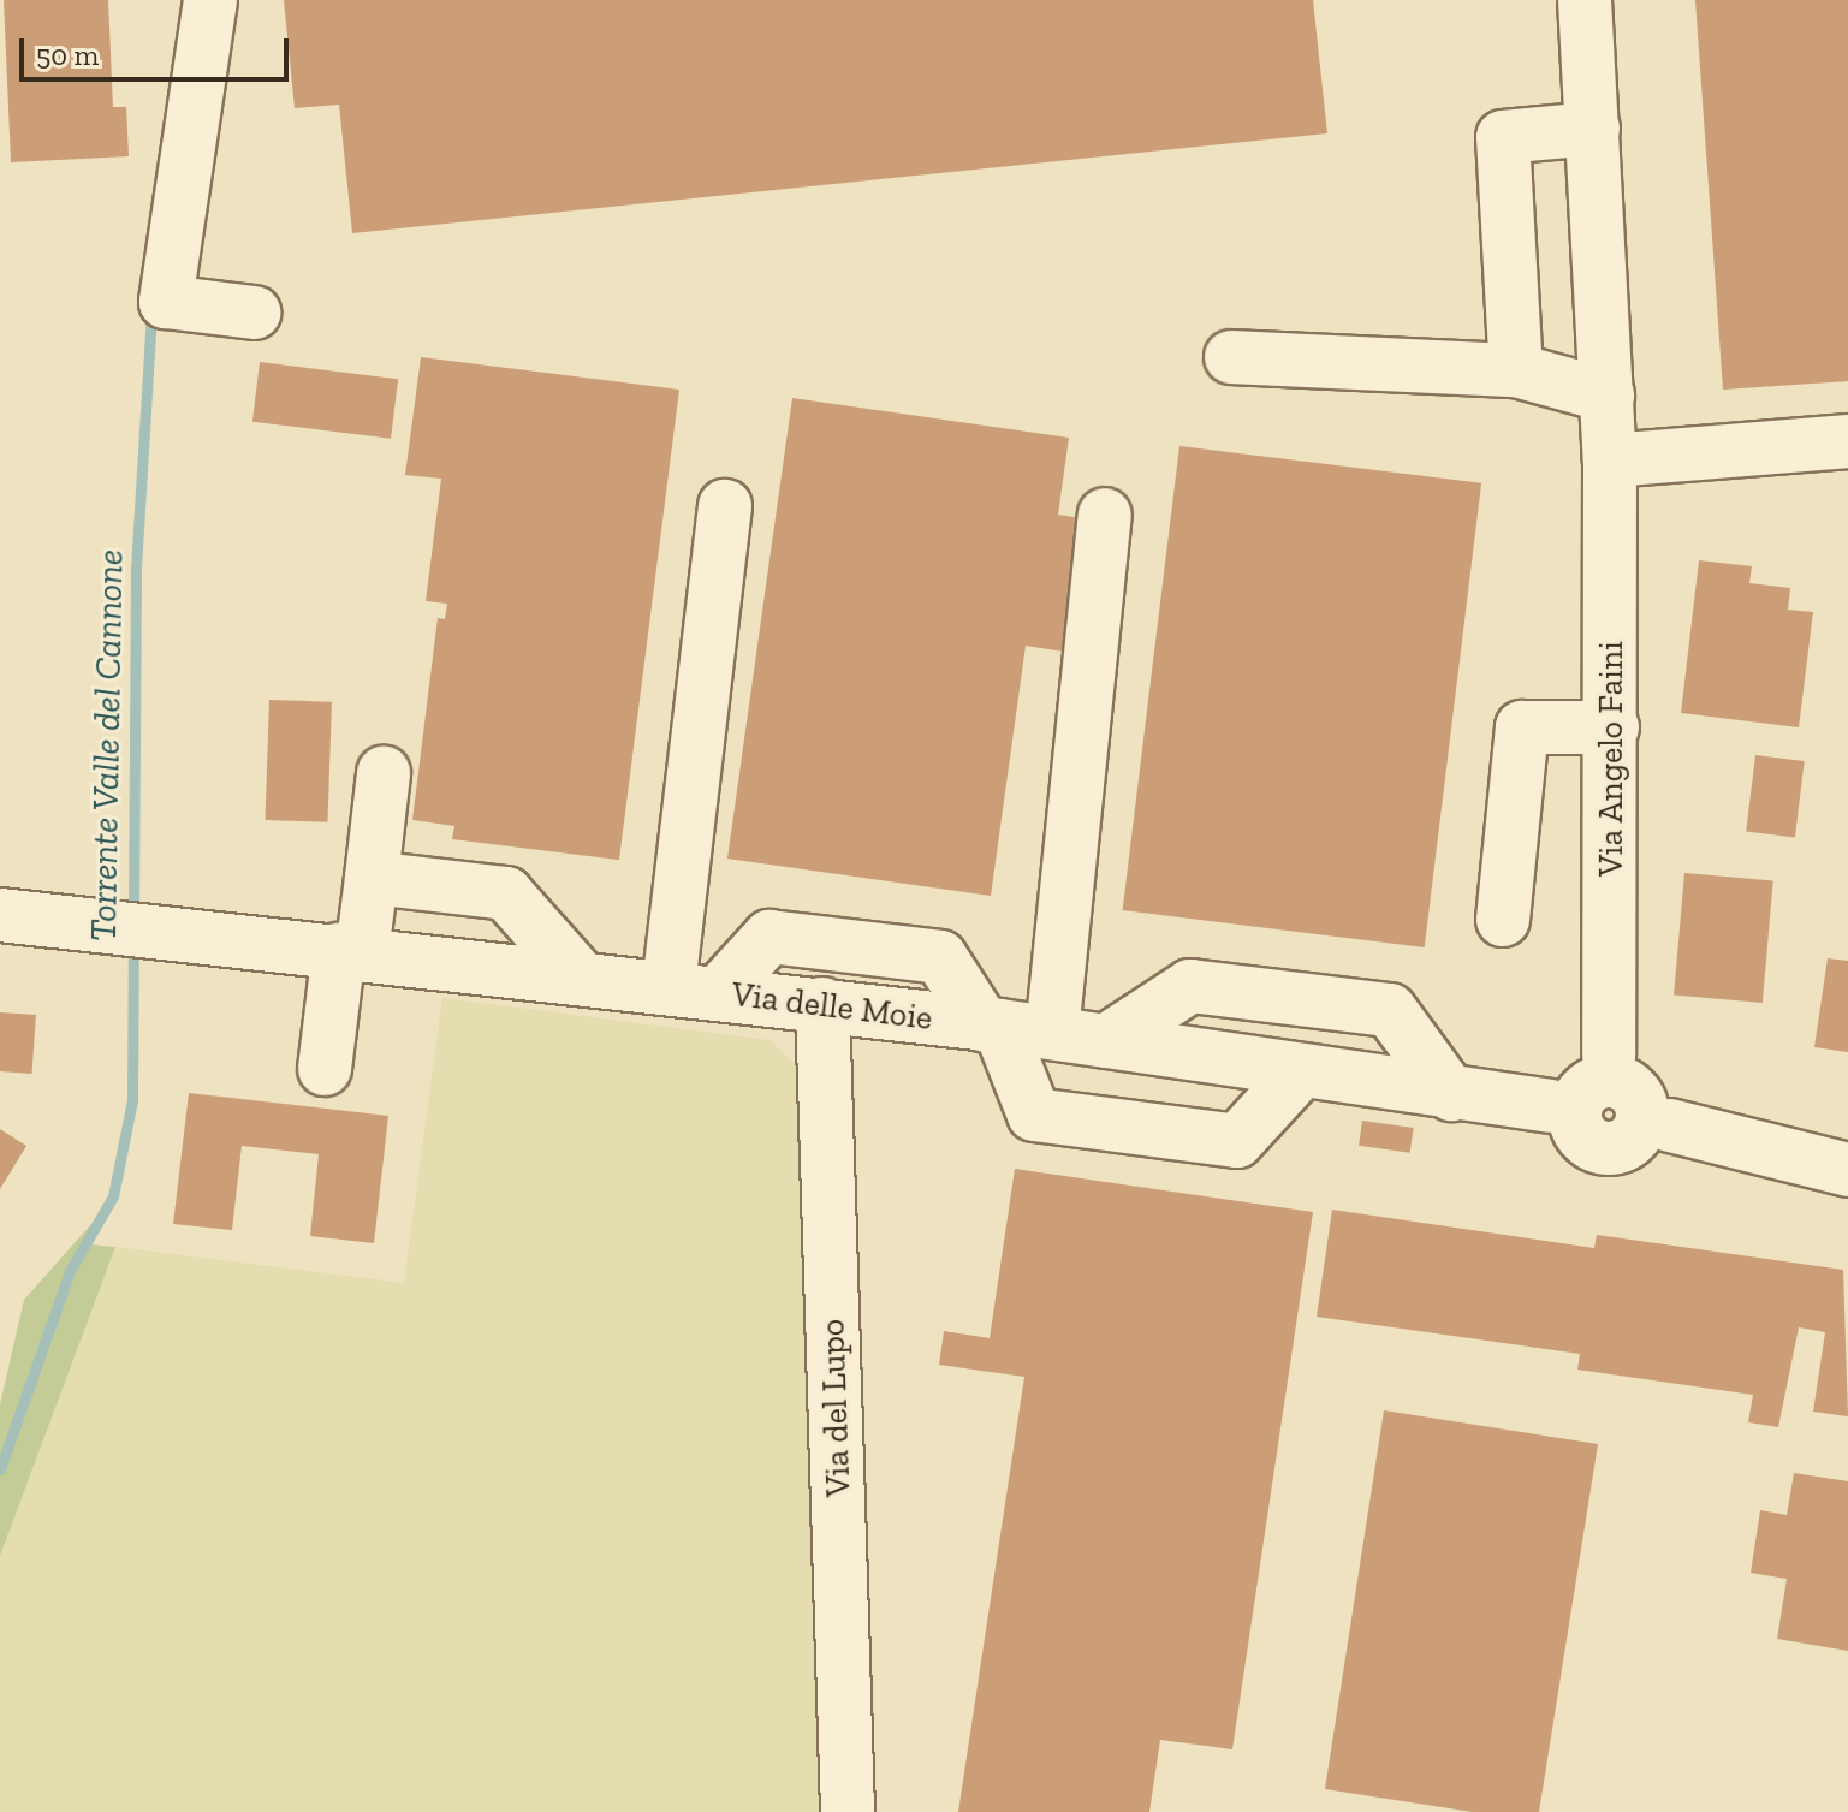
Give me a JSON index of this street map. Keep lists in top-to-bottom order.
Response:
{
  "streets": {
    "street": ["Via Angelo Faini", "Via delle Moie", "Via del Lupo"]
  },
  "crossings": [
    ["Via Angelo Faini", "Via delle Moie"],
    ["Via delle Moie", "Via del Lupo"]
  ],
  "water": ["Torrente Valle del Cannone"],
  "scale_bar": "50 m"
}
